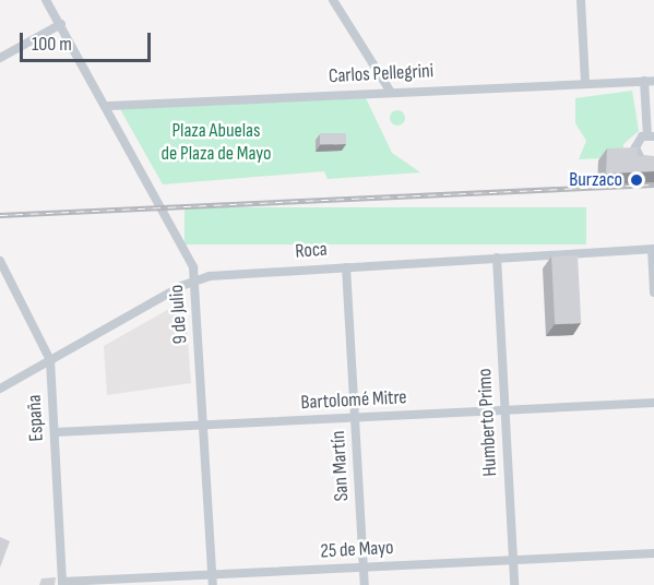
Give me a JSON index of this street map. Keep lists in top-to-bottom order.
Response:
{
  "streets": {
    "street": [
      "Carlos Pellegrini",
      "Roca",
      "9 de Julio",
      "Bartolomé Mitre",
      "España",
      "Humberto Primo",
      "San Martín",
      "25 de Mayo"
    ]
  },
  "crossings": [
    ["Carlos Pellegrini", "9 de Julio"],
    ["Roca", "9 de Julio"],
    ["Roca", "España"],
    ["Roca", "Humberto Primo"],
    ["Roca", "San Martín"],
    ["9 de Julio", "Bartolomé Mitre"],
    ["9 de Julio", "25 de Mayo"],
    ["Bartolomé Mitre", "España"],
    ["Bartolomé Mitre", "Humberto Primo"],
    ["Bartolomé Mitre", "San Martín"],
    ["España", "25 de Mayo"],
    ["Humberto Primo", "25 de Mayo"],
    ["San Martín", "25 de Mayo"]
  ],
  "parks": ["Plaza Abuelas de Plaza de Mayo"],
  "places": ["Burzaco"],
  "scale_bar": "100 m"
}
